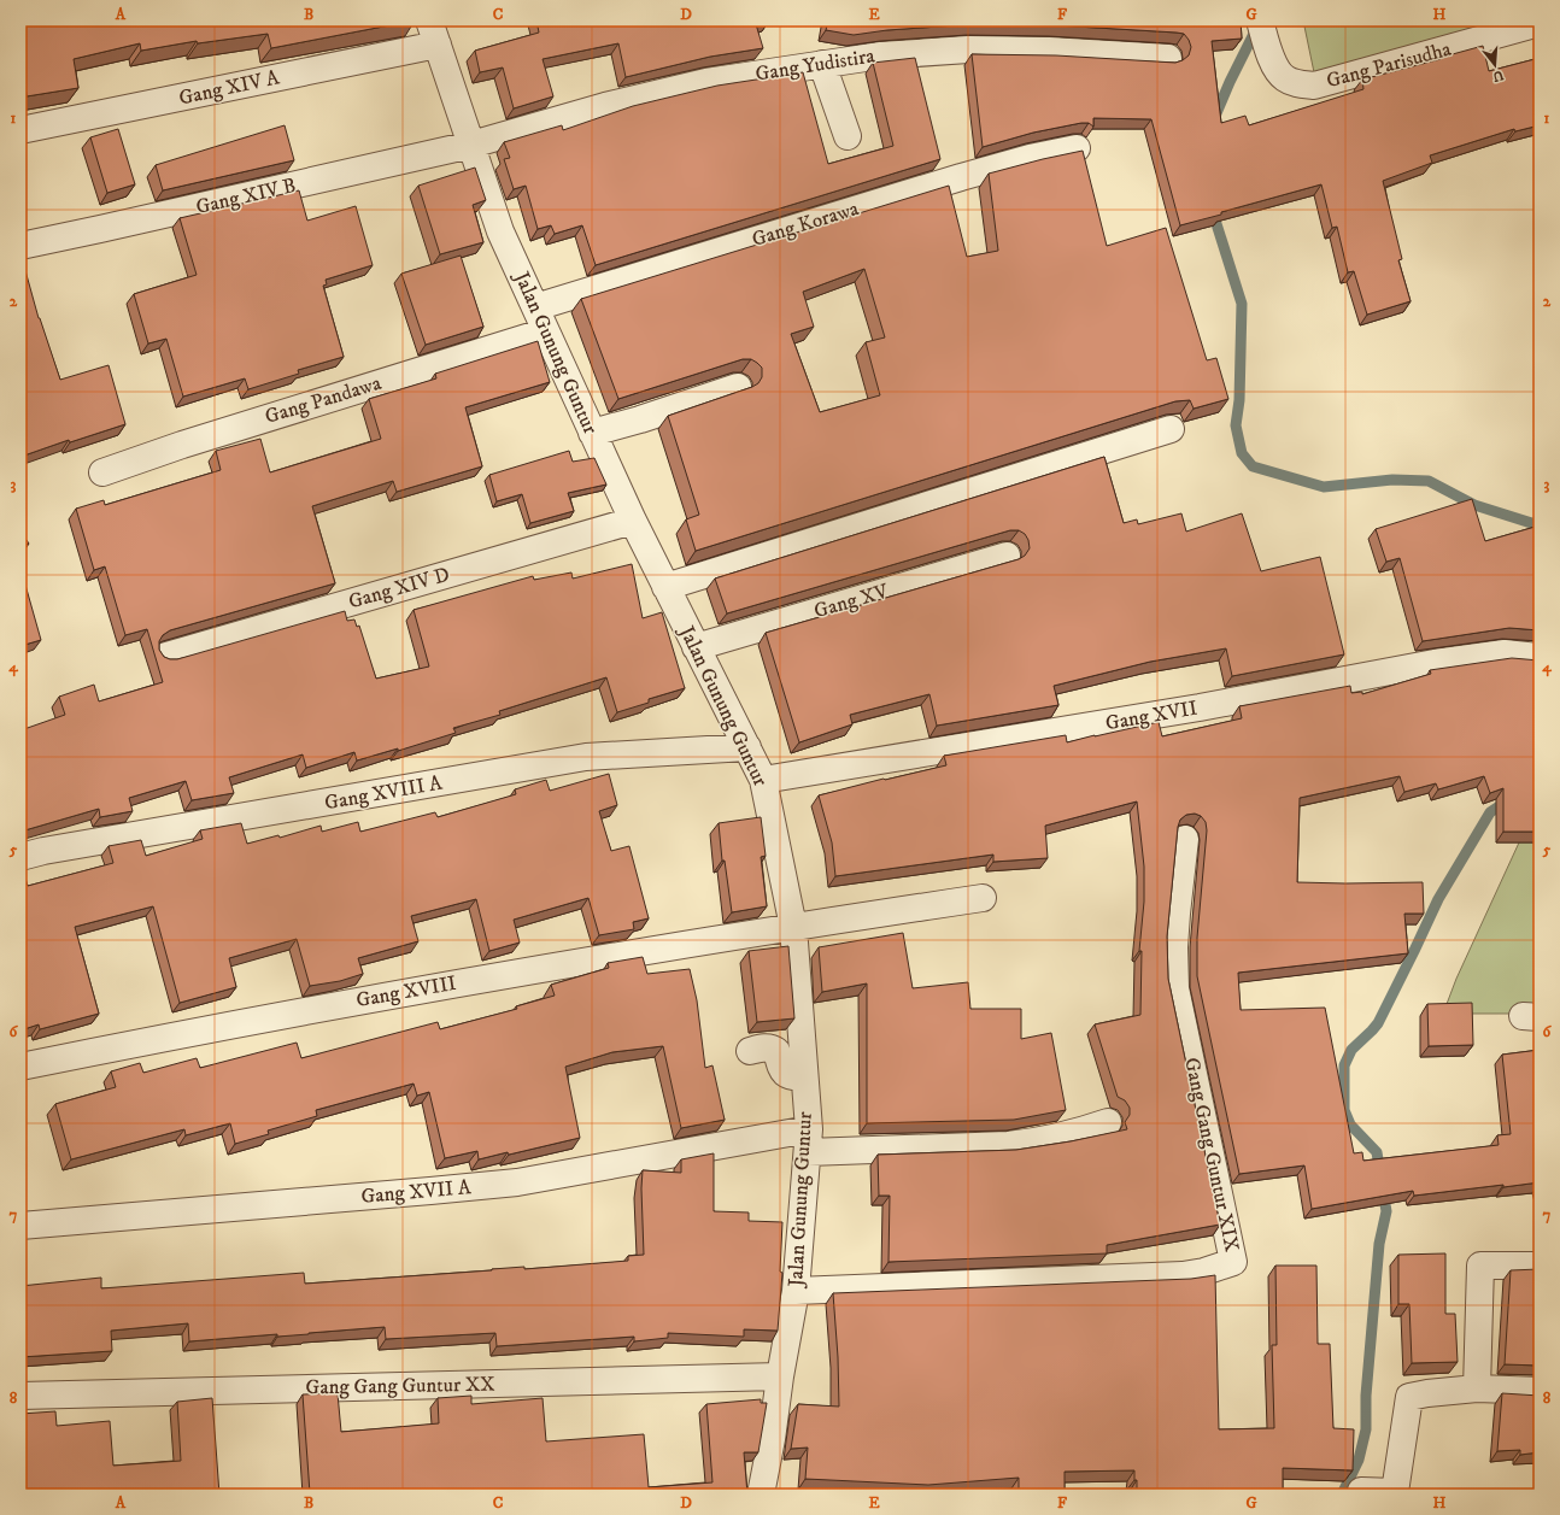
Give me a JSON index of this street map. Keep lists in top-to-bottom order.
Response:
{
  "streets": {
    "street": [
      "Gang Yudistira",
      "Gang Parisudha",
      "Gang XIV A",
      "Gang XIV B",
      "Gang Korawa",
      "Jalan Gunung Guntur",
      "Gang Pandawa",
      "Gang XIV D",
      "Gang XV",
      "Gang XVII",
      "Gang XVIII A",
      "Gang XVIII",
      "Gang Gang Guntur XIX",
      "Gang XVII A",
      "Gang Gang Guntur XX"
    ]
  },
  "crossings": [
    ["Gang Yudistira", "Gang XIV B"],
    ["Gang Yudistira", "Jalan Gunung Guntur"],
    ["Gang XIV A", "Jalan Gunung Guntur"],
    ["Gang XIV B", "Jalan Gunung Guntur"],
    ["Gang Korawa", "Jalan Gunung Guntur"],
    ["Jalan Gunung Guntur", "Gang Pandawa"],
    ["Jalan Gunung Guntur", "Gang XIV D"],
    ["Jalan Gunung Guntur", "Gang XV"],
    ["Jalan Gunung Guntur", "Gang XVII"],
    ["Jalan Gunung Guntur", "Gang XVIII A"],
    ["Jalan Gunung Guntur", "Gang XVIII"],
    ["Jalan Gunung Guntur", "Gang Gang Guntur XIX"],
    ["Jalan Gunung Guntur", "Gang XVII A"],
    ["Jalan Gunung Guntur", "Gang Gang Guntur XX"]
  ],
  "north": "bottom",
  "grid": {
    "columns": [
      "A",
      "B",
      "C",
      "D",
      "E",
      "F",
      "G",
      "H"
    ],
    "rows": [
      "1",
      "2",
      "3",
      "4",
      "5",
      "6",
      "7",
      "8"
    ]
  }
}
